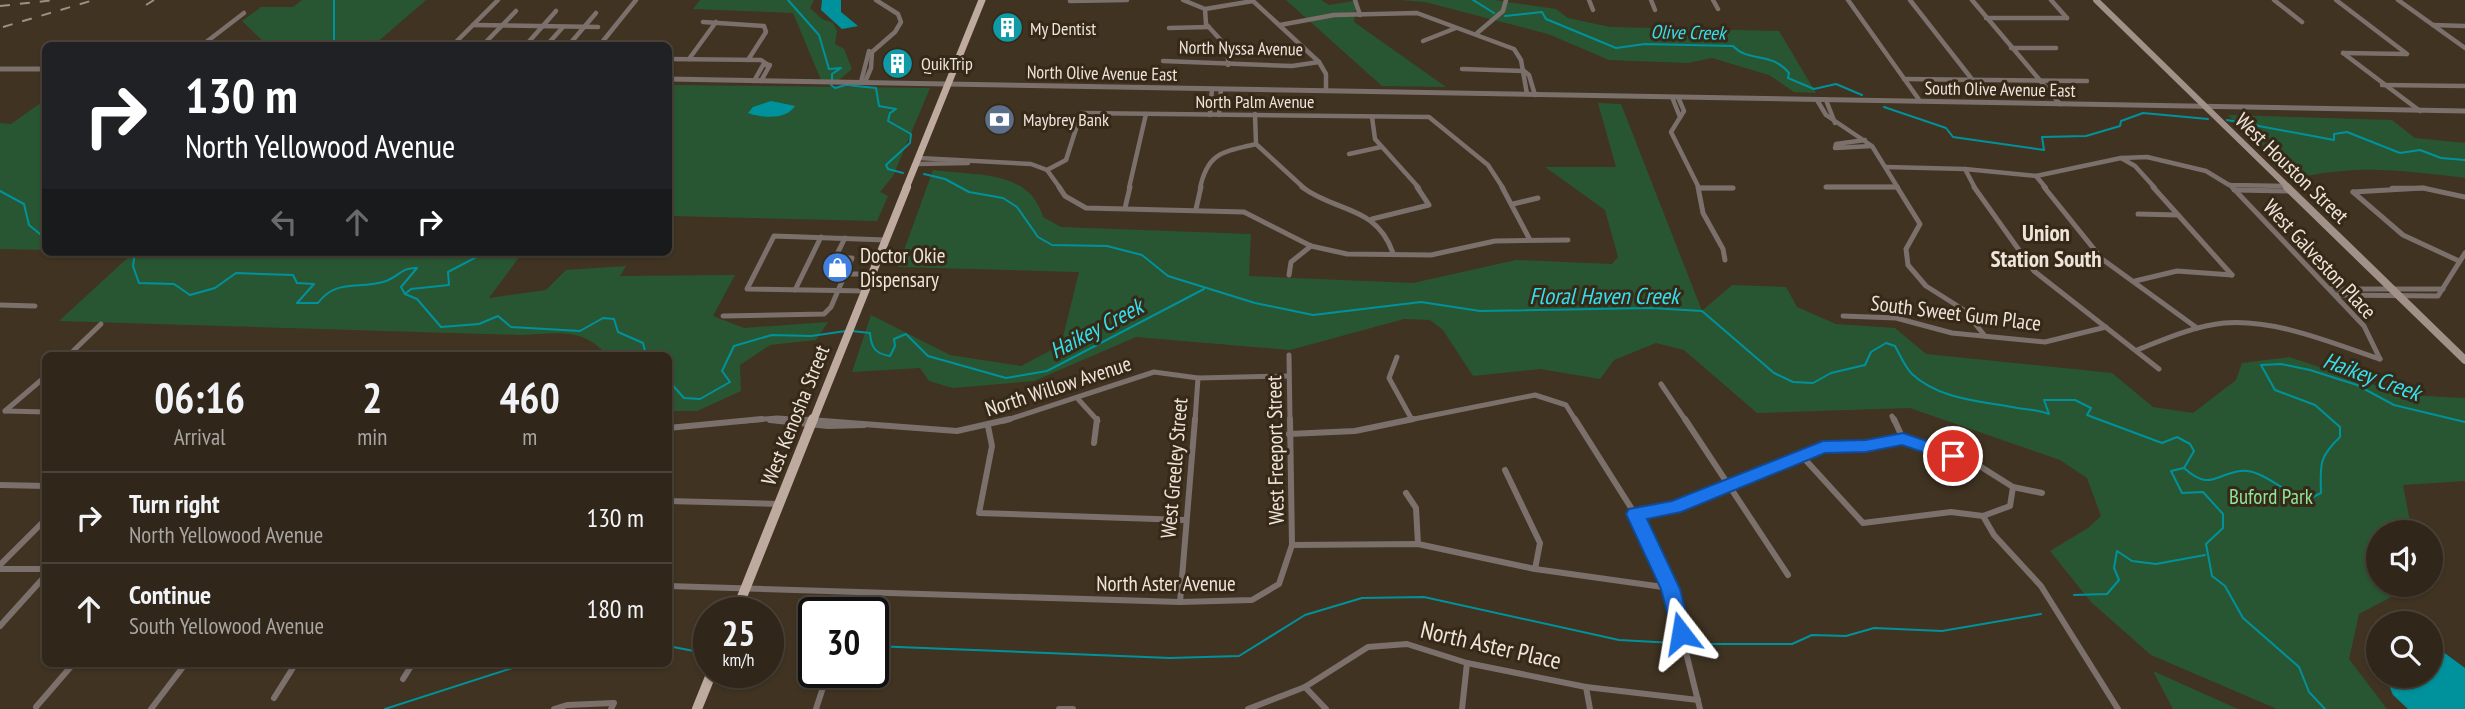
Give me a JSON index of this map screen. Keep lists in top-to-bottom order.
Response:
{
  "streets": {
    "main road": ["West Houston Street", "West Kenosha Street"],
    "street": [
      "North Nyssa Avenue",
      "North Olive Avenue East",
      "South Olive Avenue East",
      "North Palm Avenue",
      "West Galveston Place",
      "South Sweet Gum Place",
      "North Willow Avenue",
      "West Freeport Street",
      "West Greeley Street",
      "North Aster Avenue",
      "North Aster Place"
    ]
  },
  "crossings": [
    ["North Olive Avenue East", "South Olive Avenue East"],
    ["North Olive Avenue East", "West Kenosha Street"],
    ["South Olive Avenue East", "West Houston Street"],
    ["North Willow Avenue", "West Kenosha Street"],
    ["North Willow Avenue", "West Freeport Street"],
    ["North Willow Avenue", "West Greeley Street"],
    ["West Kenosha Street", "North Aster Avenue"],
    ["West Freeport Street", "North Aster Avenue"],
    ["West Greeley Street", "North Aster Avenue"]
  ],
  "districts": ["Union Station South"],
  "water": ["Olive Creek", "Floral Haven Creek", "Haikey Creek"],
  "parks": ["Buford Park"],
  "places": {
    "building": ["My Dentist", "QuikTrip"],
    "bank": ["Maybrey Bank"],
    "shop": ["Doctor Okie Dispensary"]
  },
  "page": {
    "turn": ["130 m", "North Yellowood Avenue"],
    "eta": [
      "06:16",
      "Arrival",
      "2",
      "min",
      "460",
      "m"
    ],
    "list": [
      {
        "name": "Turn right",
        "note": "North Yellowood Avenue",
        "value": "130 m"
      },
      {
        "name": "Continue",
        "note": "South Yellowood Avenue",
        "value": "180 m"
      }
    ],
    "speed": "25 km/h",
    "limit": "30"
  }
}
